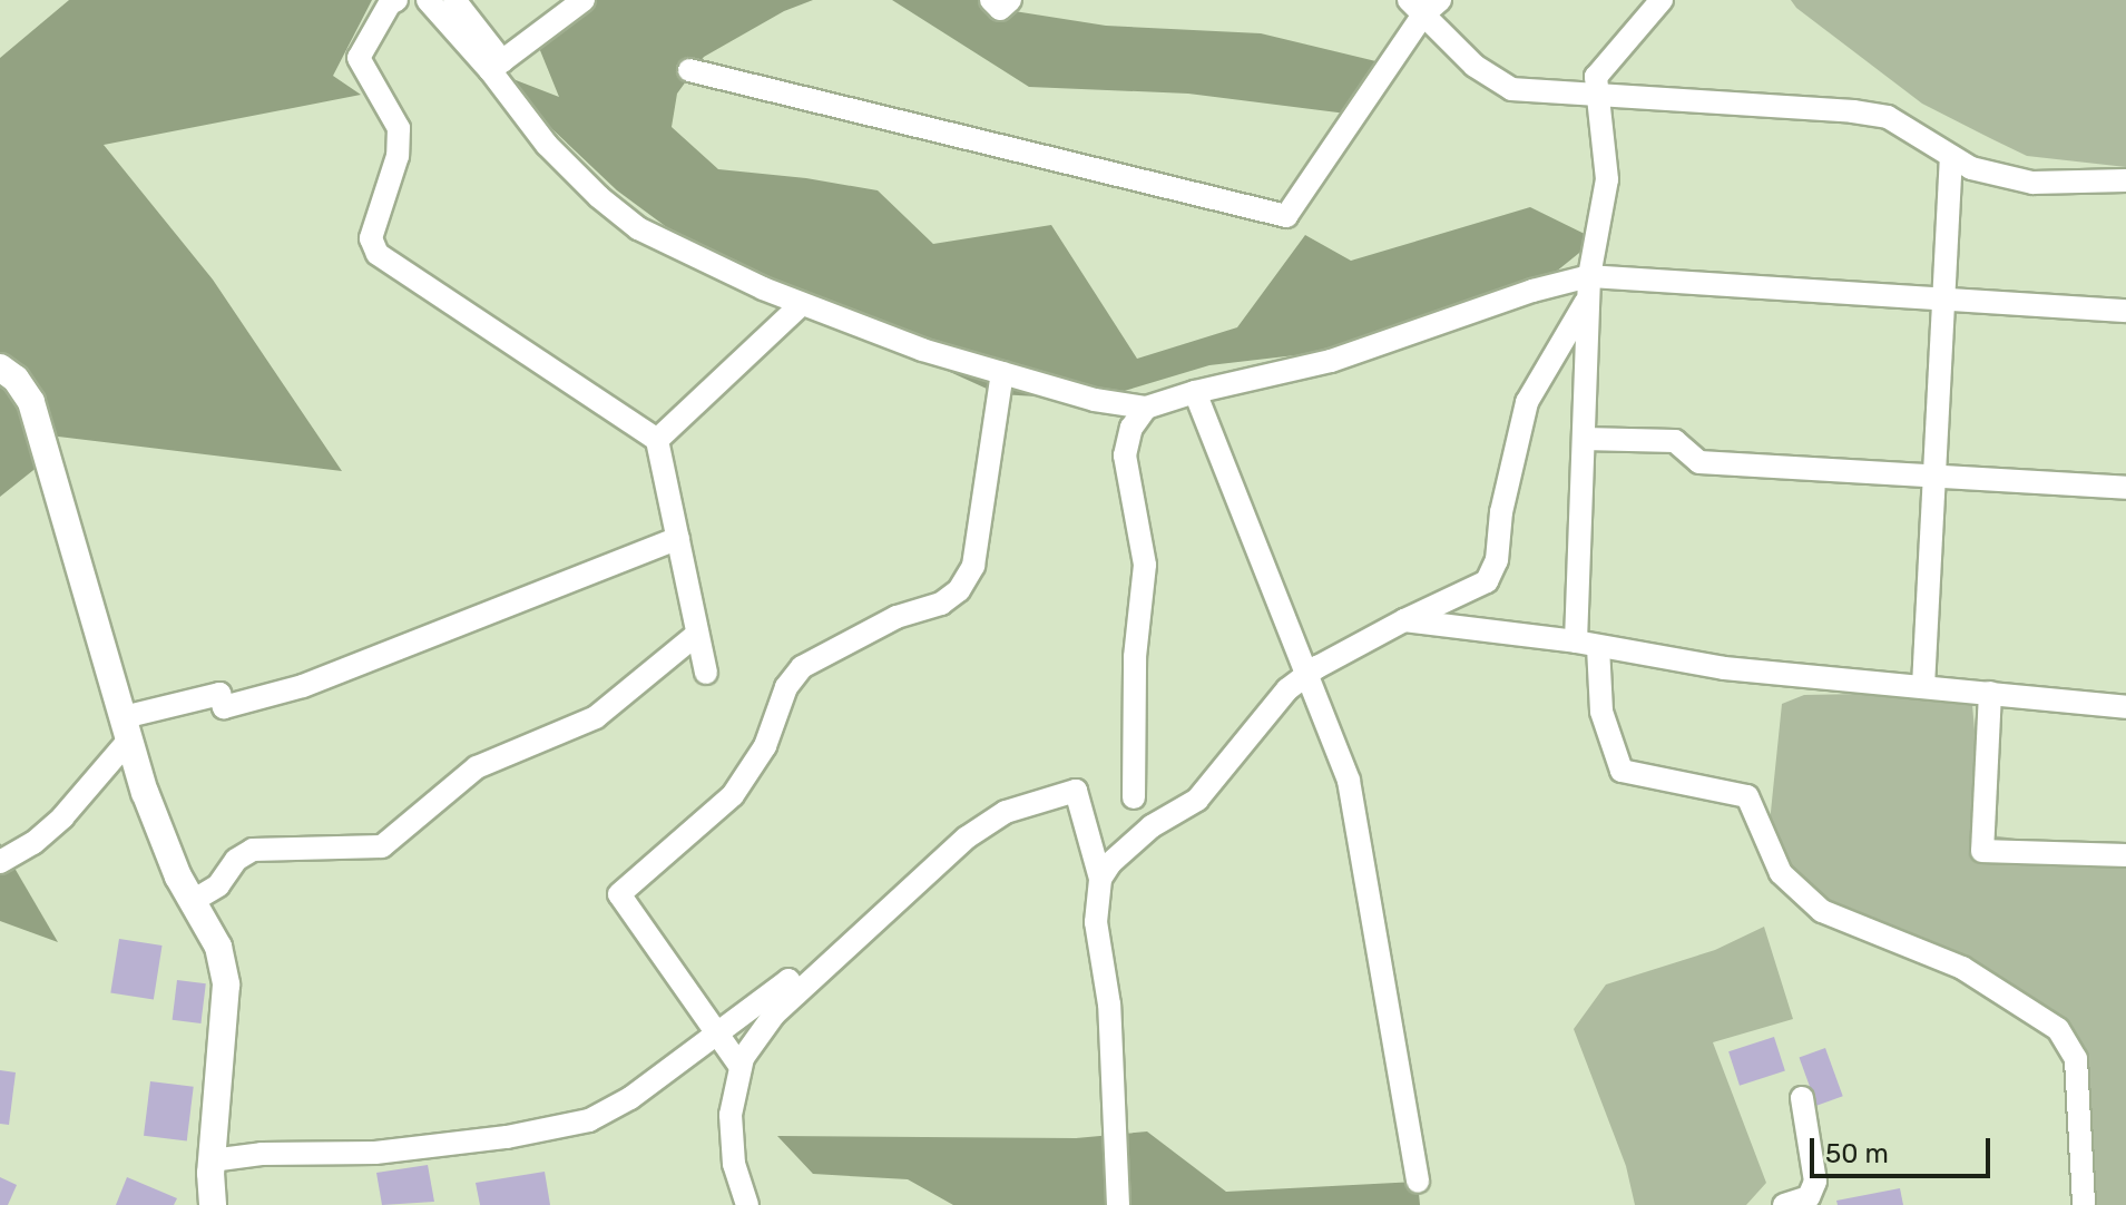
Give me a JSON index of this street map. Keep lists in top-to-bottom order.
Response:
{
  "scale_bar": "50 m"
}
